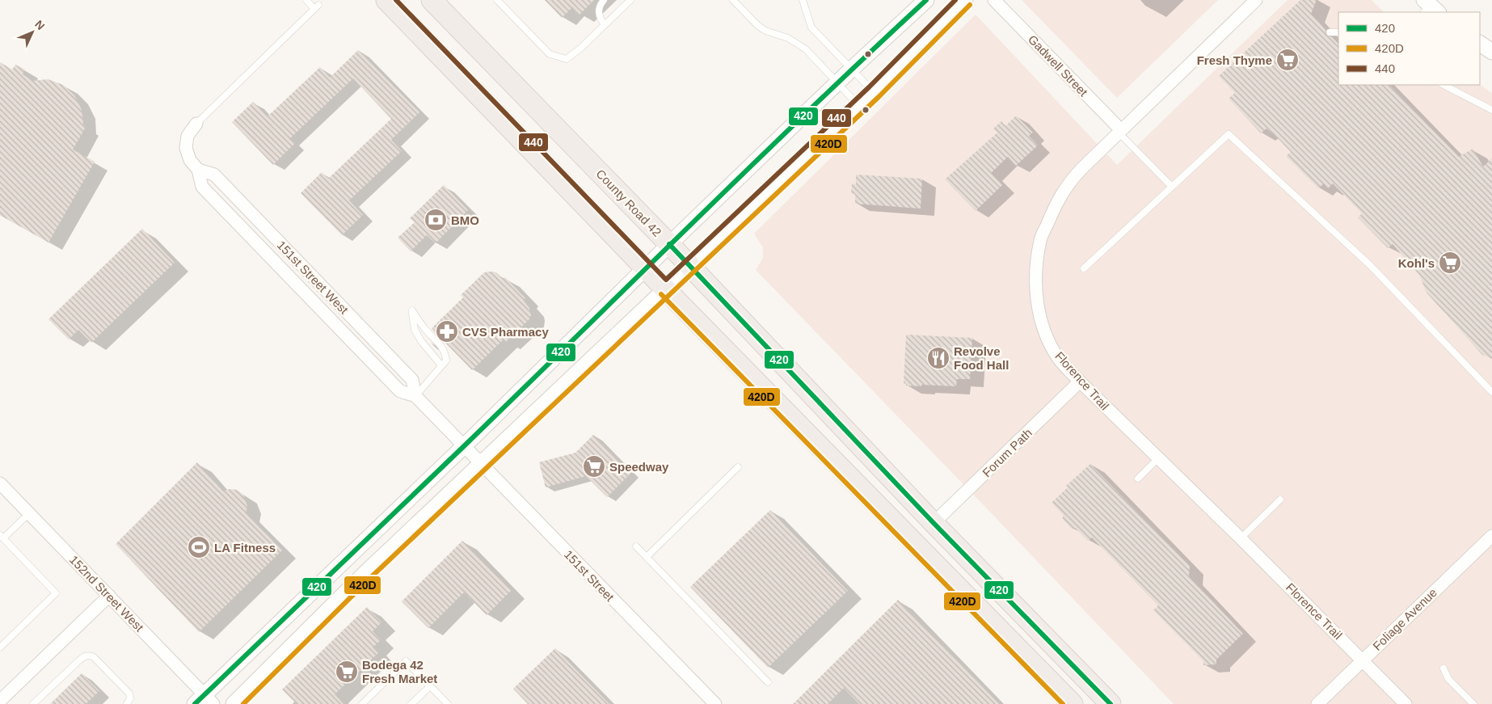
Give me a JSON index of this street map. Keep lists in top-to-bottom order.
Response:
{
  "streets": {
    "highway": ["County Road 42"],
    "street": [
      "Gadwell Street",
      "151st Street West",
      "Florence Trail",
      "Forum Path",
      "151st Street",
      "152nd Street West",
      "Foliage Avenue"
    ]
  },
  "crossings": [
    ["Gadwell Street", "Florence Trail"],
    ["County Road 42", "Forum Path"],
    ["151st Street West", "151st Street"],
    ["Florence Trail", "Forum Path"],
    ["Florence Trail", "Foliage Avenue"]
  ],
  "places": {
    "supermarket": [
      "Fresh Thyme",
      "Kohl's",
      "Speedway",
      "Bodega 42 Fresh Market"
    ],
    "bank": ["BMO"],
    "pharmacy": ["CVS Pharmacy"],
    "restaurant": ["Revolve Food Hall"],
    "sports": ["LA Fitness"]
  },
  "lines": ["transit line 420", "transit line 440", "transit line 420D"],
  "legend": ["420", "420D", "440"],
  "north": "top right"
}
